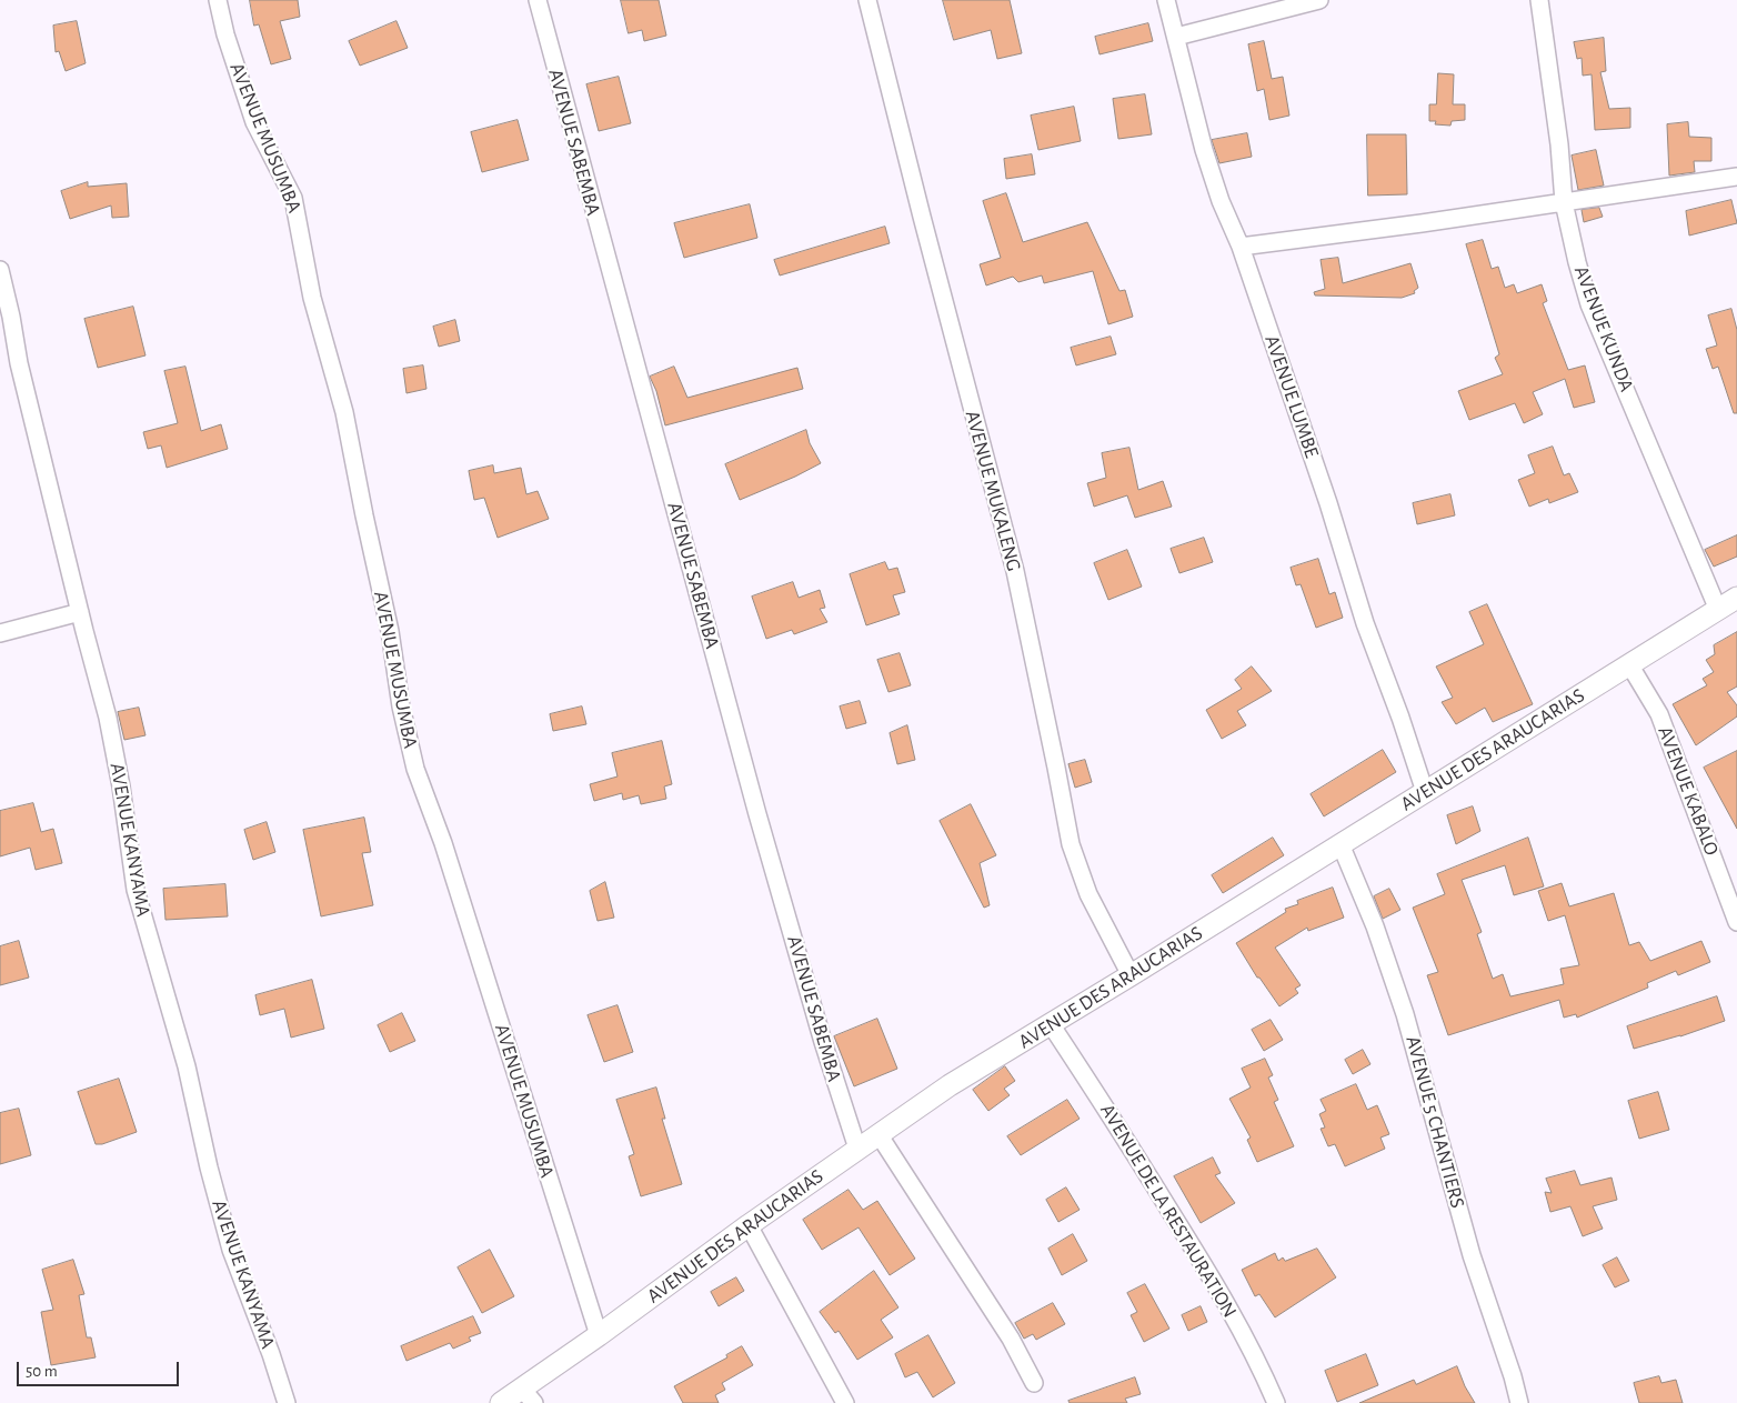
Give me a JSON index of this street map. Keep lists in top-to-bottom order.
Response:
{
  "streets": {
    "street": [
      "AVENUE MUSUMBA",
      "AVENUE SABEMBA",
      "AVENUE KUNDA",
      "AVENUE LUMBE",
      "AVENUE MUKALENG",
      "AVENUE DES ARAUCARIAS",
      "AVENUE KABALO",
      "AVENUE KANYAMA",
      "AVENUE 5 CHANTIERS",
      "AVENUE DE LA RESTAURATION"
    ]
  },
  "crossings": [
    ["AVENUE MUSUMBA", "AVENUE DES ARAUCARIAS"],
    ["AVENUE SABEMBA", "AVENUE DES ARAUCARIAS"],
    ["AVENUE KUNDA", "AVENUE DES ARAUCARIAS"],
    ["AVENUE LUMBE", "AVENUE DES ARAUCARIAS"],
    ["AVENUE MUKALENG", "AVENUE DES ARAUCARIAS"],
    ["AVENUE DES ARAUCARIAS", "AVENUE KABALO"],
    ["AVENUE DES ARAUCARIAS", "AVENUE 5 CHANTIERS"],
    ["AVENUE DES ARAUCARIAS", "AVENUE DE LA RESTAURATION"]
  ],
  "scale_bar": "50 m"
}
